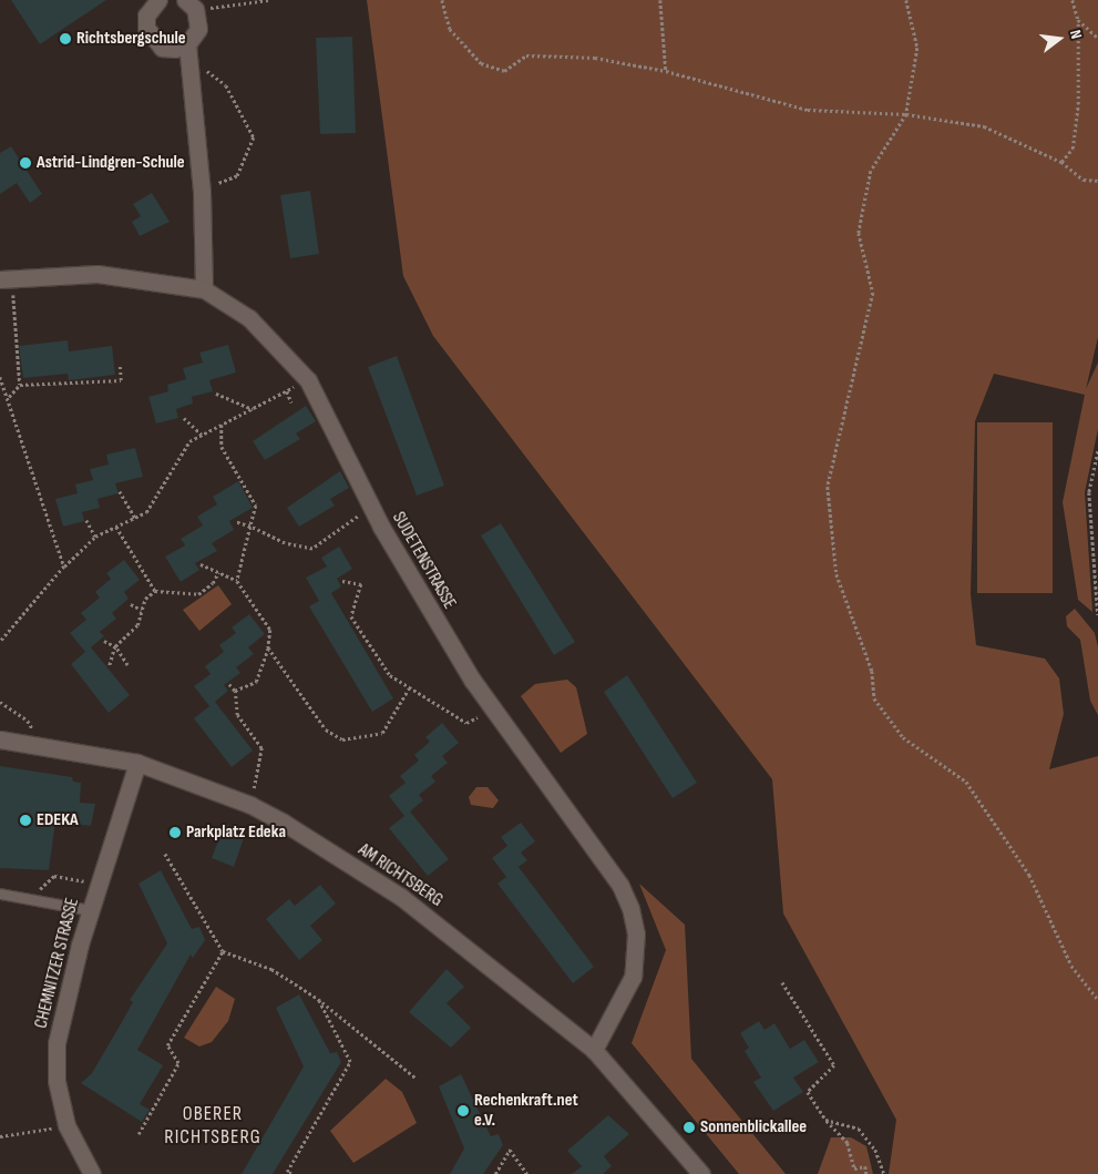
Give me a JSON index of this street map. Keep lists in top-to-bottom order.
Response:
{
  "streets": {
    "street": ["SUDETENSTRASSE", "AM RICHTSBERG", "CHEMNITZER STRASSE"]
  },
  "crossings": [
    ["SUDETENSTRASSE", "AM RICHTSBERG"],
    ["AM RICHTSBERG", "CHEMNITZER STRASSE"]
  ],
  "districts": ["OBERER RICHTSBERG"],
  "places": [
    "Richtsbergschule",
    "Astrid-Lindgren-Schule",
    "EDEKA",
    "Parkplatz Edeka",
    "Rechenkraft.net e.V.",
    "Sonnenblickallee"
  ],
  "north": "right"
}
